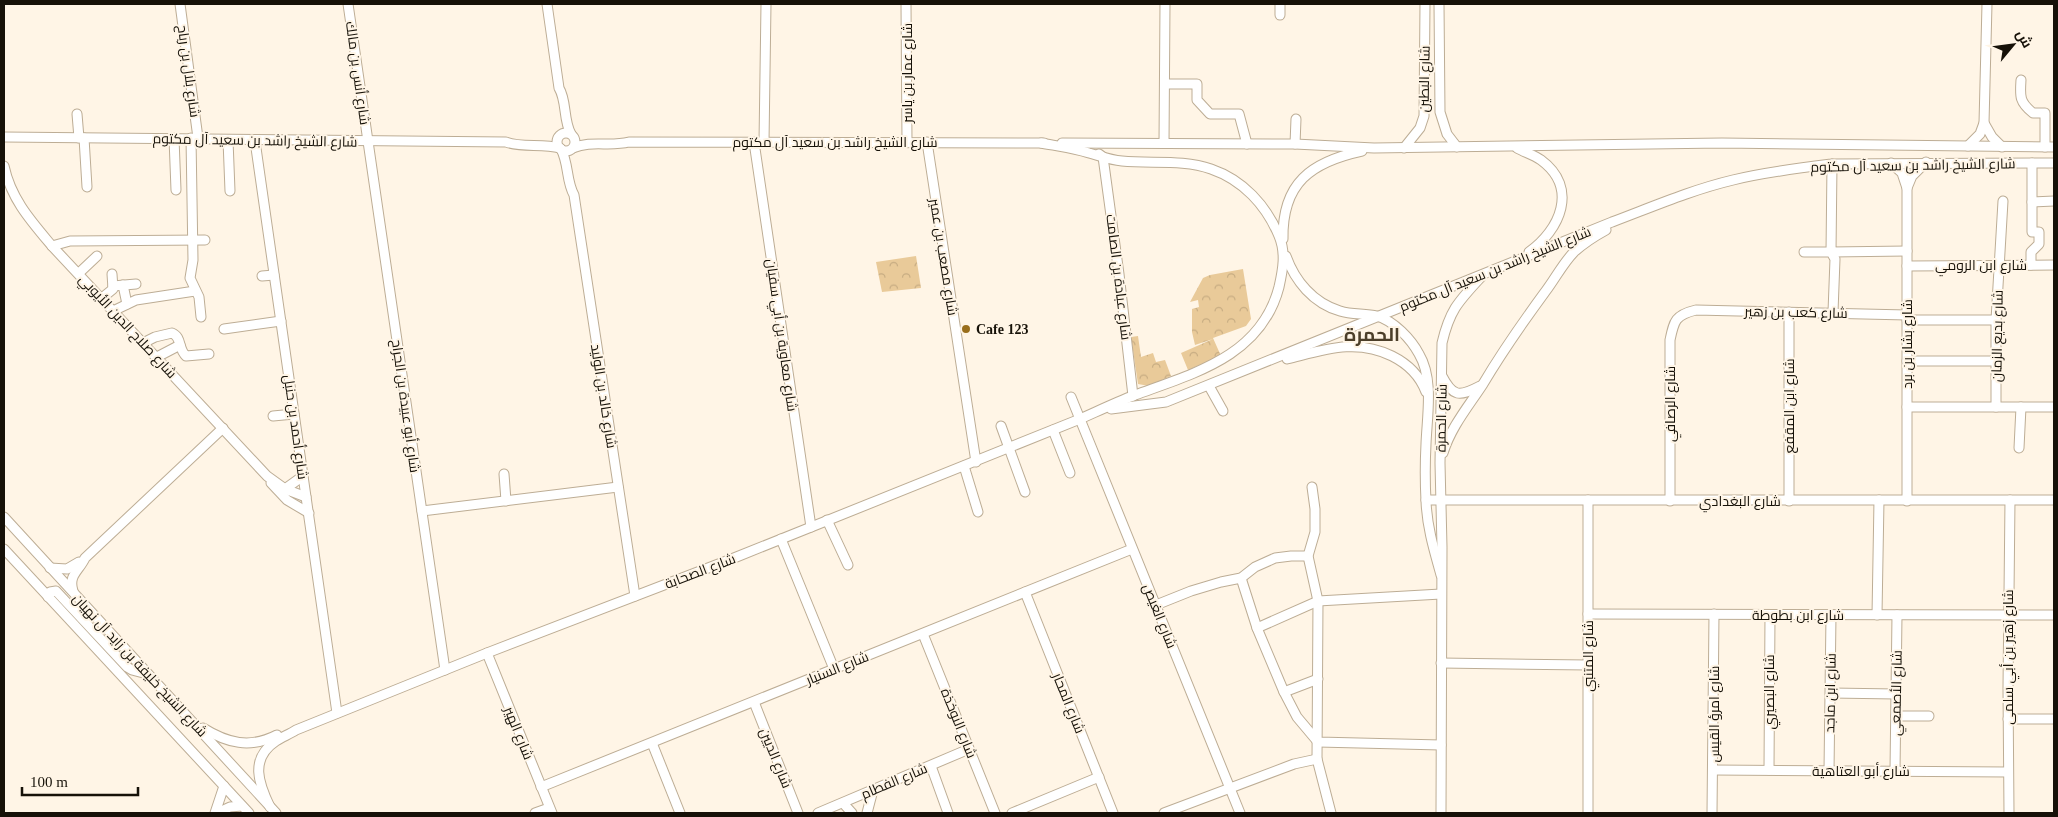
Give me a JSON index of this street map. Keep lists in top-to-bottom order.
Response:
{
  "streets": {
    "street": [
      "شارع بلال بن رباح",
      "شارع أنس بن مالك",
      "شارع عمار بن ياسر",
      "شارع البطين",
      "شارع الشيخ راشد بن سعيد آل مكتوم",
      "شارع مصعب بن عمير",
      "شارع ابن الرومي",
      "شارع عبادة بن الصامت",
      "شارع كعب بن زهير",
      "شارع صلاح الدين الأيوبي",
      "شارع معاوية بن أبي سفيان",
      "شارع بديع الزمان",
      "شارع بشار بن برد",
      "شارع خالد بن الوليد",
      "شارع الرصافي",
      "شارع أبو عبيدة بن الجراح",
      "شارع ابن المقفع",
      "شارع الحمرة",
      "شارع أحمد بن حنبل",
      "شارع البغدادي",
      "شارع الصحابة",
      "شارع ابن بطوطة",
      "شارع الغيص",
      "شارع المتنبي",
      "شارع زهير بن أبي سلمى",
      "شارع الشيخ خليفة بن زايد آل نهيان",
      "شارع السنيار",
      "شارع البصيري",
      "شارع ابن ماجد",
      "شارع الأصمعي",
      "شارع المحار",
      "شارع امرؤ القيس",
      "شارع النوخذة",
      "شارع الهير",
      "شارع الديين",
      "شارع أبو العتاهية",
      "شارع الفطام"
    ]
  },
  "crossings": [
    ["شارع بلال بن رباح", "شارع الشيخ راشد بن سعيد آل مكتوم"],
    ["شارع أنس بن مالك", "شارع الشيخ راشد بن سعيد آل مكتوم"],
    ["شارع أنس بن مالك", "شارع أبو عبيدة بن الجراح"],
    ["شارع عمار بن ياسر", "شارع الشيخ راشد بن سعيد آل مكتوم"],
    ["شارع البطين", "شارع الشيخ راشد بن سعيد آل مكتوم"],
    ["شارع الشيخ راشد بن سعيد آل مكتوم", "شارع مصعب بن عمير"],
    ["شارع الشيخ راشد بن سعيد آل مكتوم", "شارع عبادة بن الصامت"],
    ["شارع الشيخ راشد بن سعيد آل مكتوم", "شارع معاوية بن أبي سفيان"],
    ["شارع الشيخ راشد بن سعيد آل مكتوم", "شارع بشار بن برد"],
    ["شارع الشيخ راشد بن سعيد آل مكتوم", "شارع خالد بن الوليد"],
    ["شارع الشيخ راشد بن سعيد آل مكتوم", "شارع أبو عبيدة بن الجراح"],
    ["شارع الشيخ راشد بن سعيد آل مكتوم", "شارع الحمرة"],
    ["شارع الشيخ راشد بن سعيد آل مكتوم", "شارع أحمد بن حنبل"],
    ["شارع الشيخ راشد بن سعيد آل مكتوم", "شارع الصحابة"],
    ["شارع مصعب بن عمير", "شارع الصحابة"],
    ["شارع ابن الرومي", "شارع بديع الزمان"],
    ["شارع ابن الرومي", "شارع بشار بن برد"],
    ["شارع كعب بن زهير", "شارع بديع الزمان"],
    ["شارع كعب بن زهير", "شارع بشار بن برد"],
    ["شارع كعب بن زهير", "شارع الرصافي"],
    ["شارع كعب بن زهير", "شارع ابن المقفع"],
    ["شارع صلاح الدين الأيوبي", "شارع أحمد بن حنبل"],
    ["شارع معاوية بن أبي سفيان", "شارع الصحابة"],
    ["شارع بشار بن برد", "شارع البغدادي"],
    ["شارع خالد بن الوليد", "شارع الصحابة"],
    ["شارع الرصافي", "شارع البغدادي"],
    ["شارع أبو عبيدة بن الجراح", "شارع الصحابة"],
    ["شارع ابن المقفع", "شارع البغدادي"],
    ["شارع الحمرة", "شارع البغدادي"],
    ["شارع أحمد بن حنبل", "شارع الصحابة"],
    ["شارع البغدادي", "شارع المتنبي"],
    ["شارع البغدادي", "شارع زهير بن أبي سلمى"],
    ["شارع الصحابة", "شارع الغيص"],
    ["شارع الصحابة", "شارع الشيخ خليفة بن زايد آل نهيان"],
    ["شارع الصحابة", "شارع الهير"],
    ["شارع ابن بطوطة", "شارع المتنبي"],
    ["شارع ابن بطوطة", "شارع زهير بن أبي سلمى"],
    ["شارع ابن بطوطة", "شارع البصيري"],
    ["شارع ابن بطوطة", "شارع ابن ماجد"],
    ["شارع ابن بطوطة", "شارع الأصمعي"],
    ["شارع ابن بطوطة", "شارع امرؤ القيس"],
    ["شارع الغيص", "شارع السنيار"],
    ["شارع زهير بن أبي سلمى", "شارع أبو العتاهية"],
    ["شارع السنيار", "شارع المحار"],
    ["شارع السنيار", "شارع النوخذة"],
    ["شارع السنيار", "شارع الهير"],
    ["شارع السنيار", "شارع الديين"],
    ["شارع البصيري", "شارع أبو العتاهية"],
    ["شارع ابن ماجد", "شارع أبو العتاهية"],
    ["شارع الأصمعي", "شارع أبو العتاهية"],
    ["شارع امرؤ القيس", "شارع أبو العتاهية"],
    ["شارع النوخذة", "شارع الفطام"]
  ],
  "districts": ["الحمرة"],
  "places": ["Cafe 123"],
  "scale_bar": "100 m",
  "north": "top right"
}
